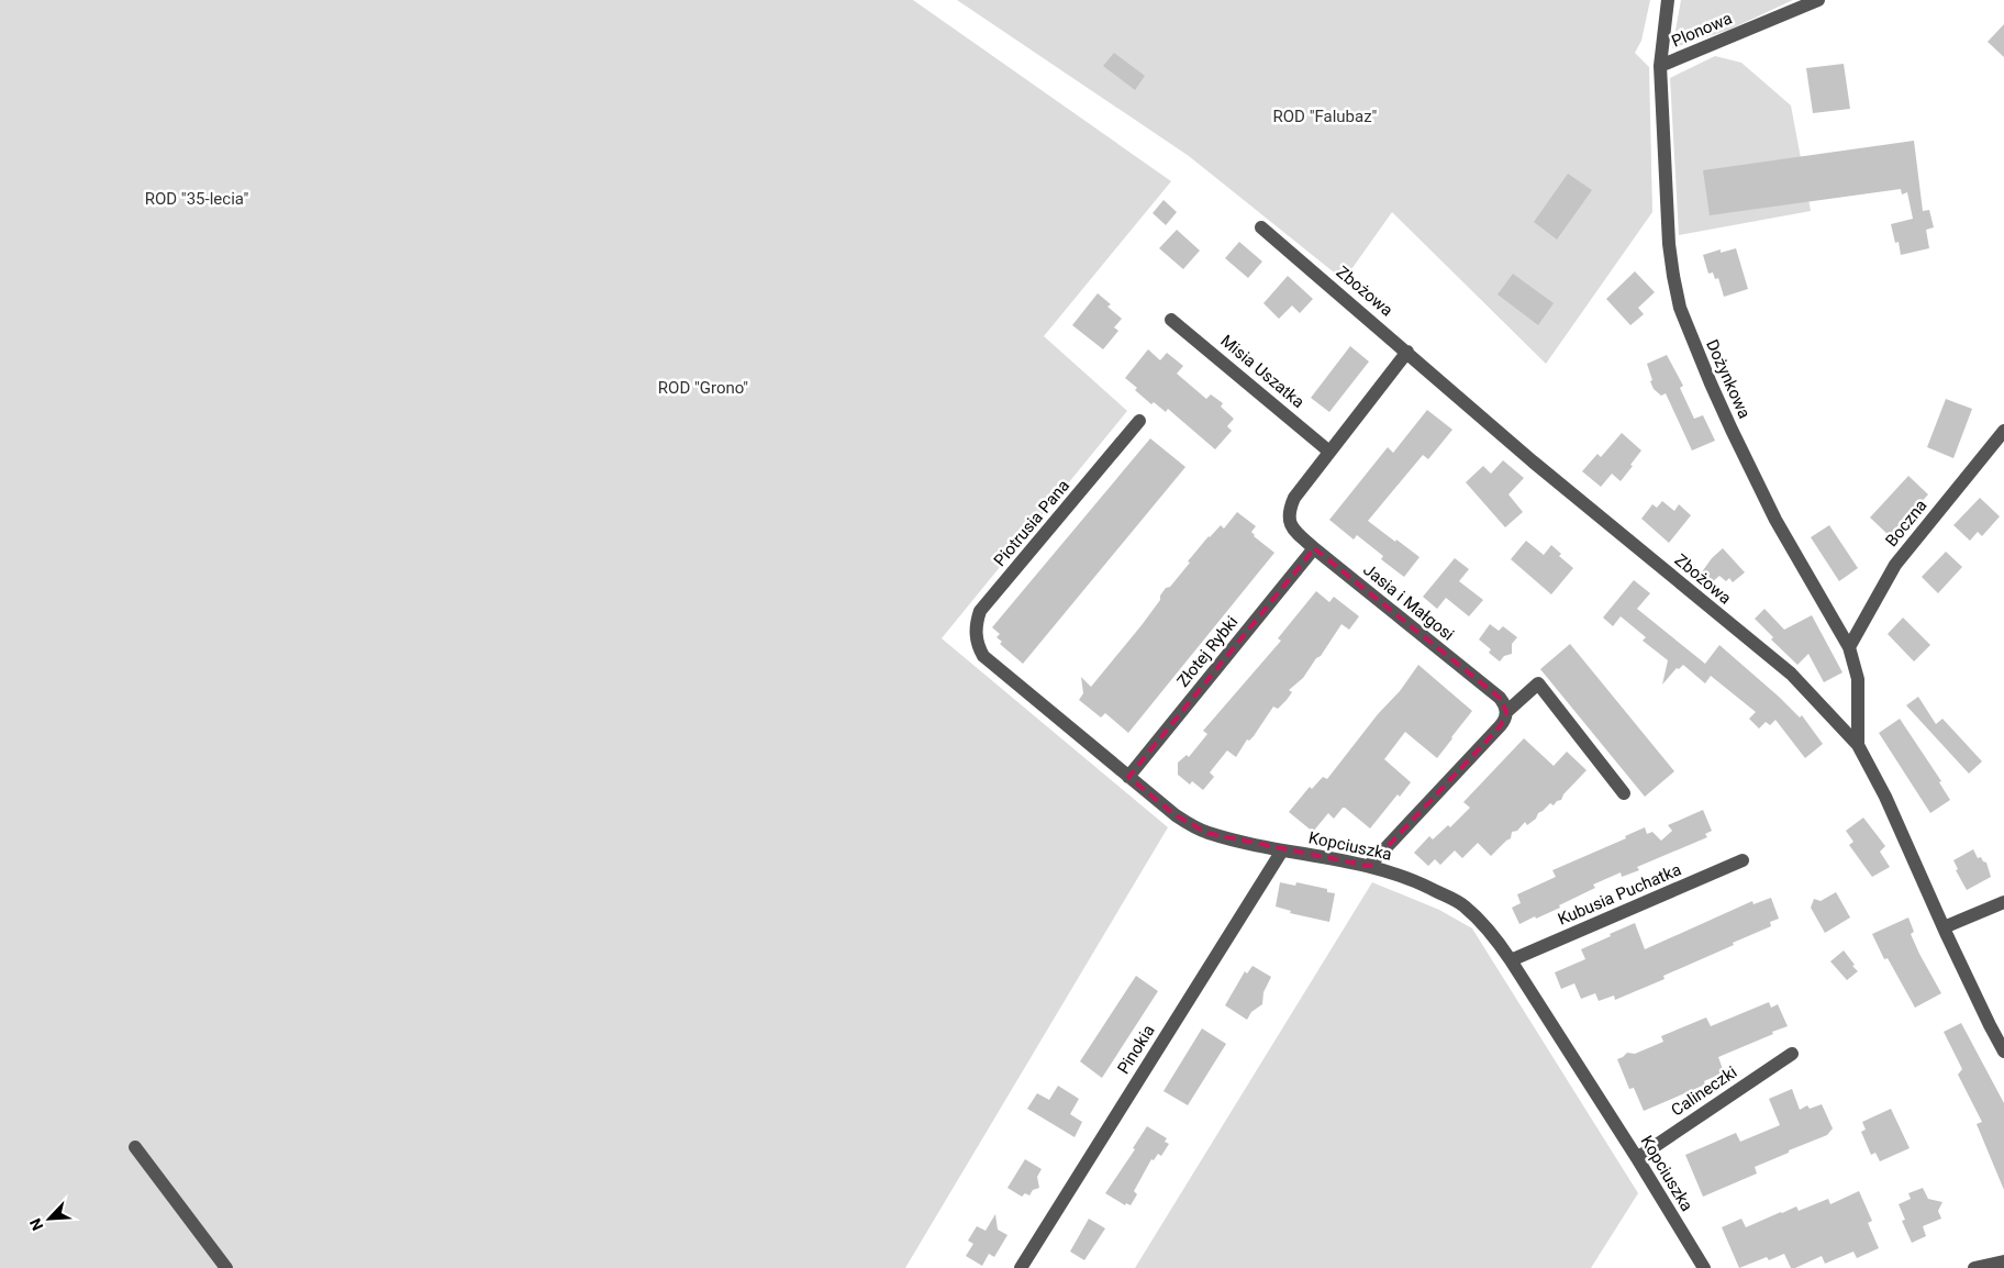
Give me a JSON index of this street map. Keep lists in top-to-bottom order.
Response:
{
  "streets": {
    "street": [
      "Plonowa",
      "Zbożowa",
      "Misia Uszatka",
      "Dożynkowa",
      "Piotrusia Pana",
      "Boczna",
      "Jasia i Małgosi",
      "Złotej Rybki",
      "Kopciuszka",
      "Kubusia Puchatka",
      "Pinokia",
      "Calineczki"
    ]
  },
  "crossings": [
    ["Plonowa", "Dożynkowa"],
    ["Zbożowa", "Dożynkowa"],
    ["Zbożowa", "Jasia i Małgosi"],
    ["Misia Uszatka", "Jasia i Małgosi"],
    ["Dożynkowa", "Boczna"],
    ["Piotrusia Pana", "Kopciuszka"],
    ["Jasia i Małgosi", "Złotej Rybki"],
    ["Złotej Rybki", "Kopciuszka"],
    ["Kopciuszka", "Kubusia Puchatka"],
    ["Kopciuszka", "Pinokia"],
    ["Kopciuszka", "Calineczki"]
  ],
  "parks": ["ROD \"Falubaz\"", "ROD \"35-lecia\"", "ROD \"Grono\""],
  "north": "bottom left"
}
